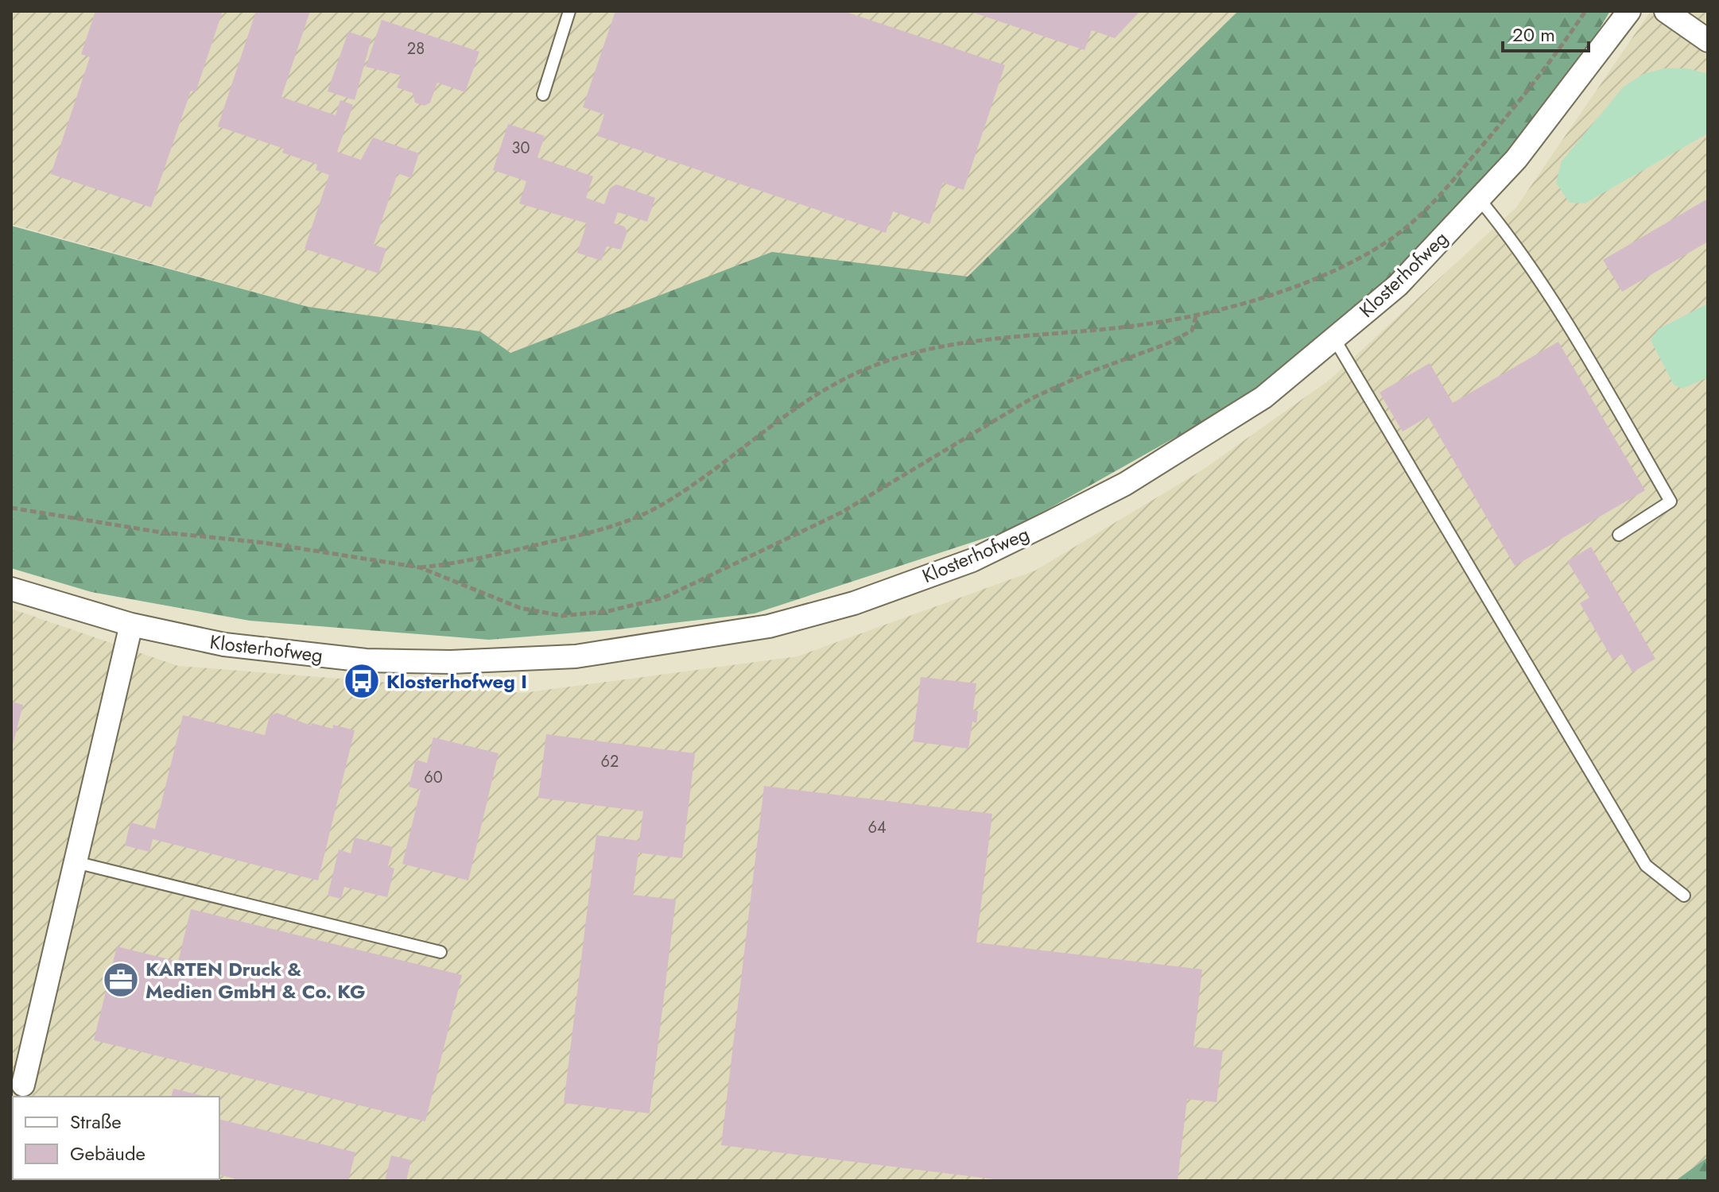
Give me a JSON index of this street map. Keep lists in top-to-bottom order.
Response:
{
  "streets": {
    "street": ["Klosterhofweg"]
  },
  "places": {
    "bus stop": ["Klosterhofweg I"],
    "office": ["KARTEN Druck & Medien GmbH & Co. KG"]
  },
  "house_numbers": [
    "28",
    "30",
    "62",
    "60",
    "64"
  ],
  "legend": ["Straße", "Gebäude"],
  "scale_bar": "20 m"
}
